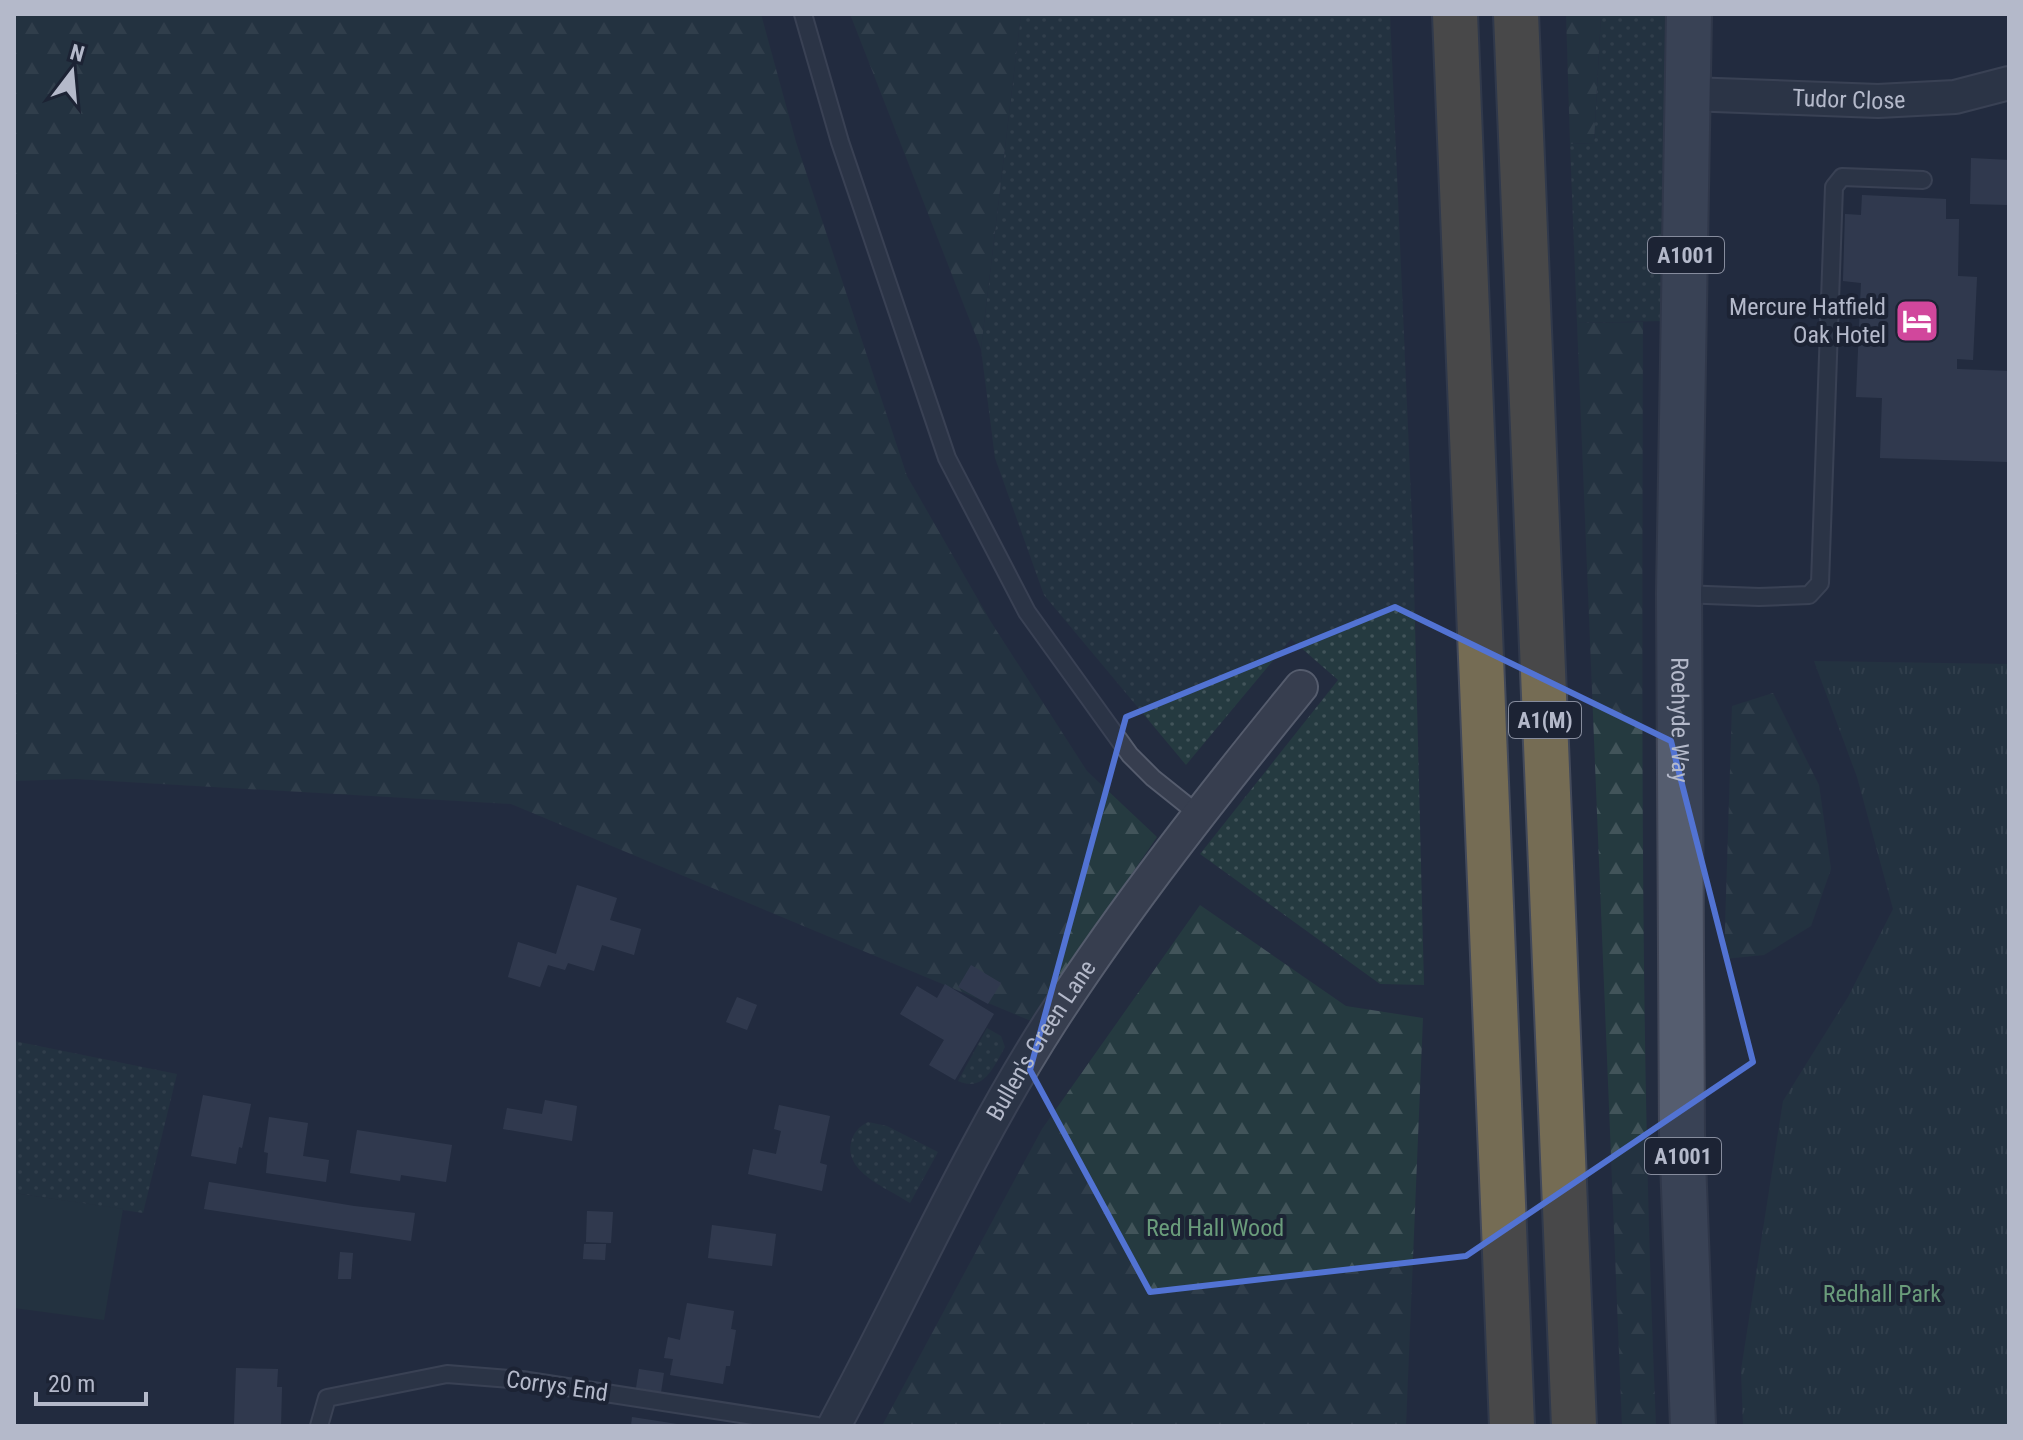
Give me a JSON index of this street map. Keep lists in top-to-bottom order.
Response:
{
  "streets": {
    "highway": ["A1(M)"],
    "main road": ["A1001", "Roehyde Way"],
    "street": ["Tudor Close", "Bullen's Green Lane"],
    "lane": ["Corrys End"]
  },
  "crossings": [
    ["Tudor Close", "Roehyde Way"]
  ],
  "parks": ["Red Hall Wood", "Redhall Park"],
  "places": {
    "hotel": ["Mercure Hatfield Oak Hotel"]
  },
  "scale_bar": "20 m",
  "north": "top"
}
